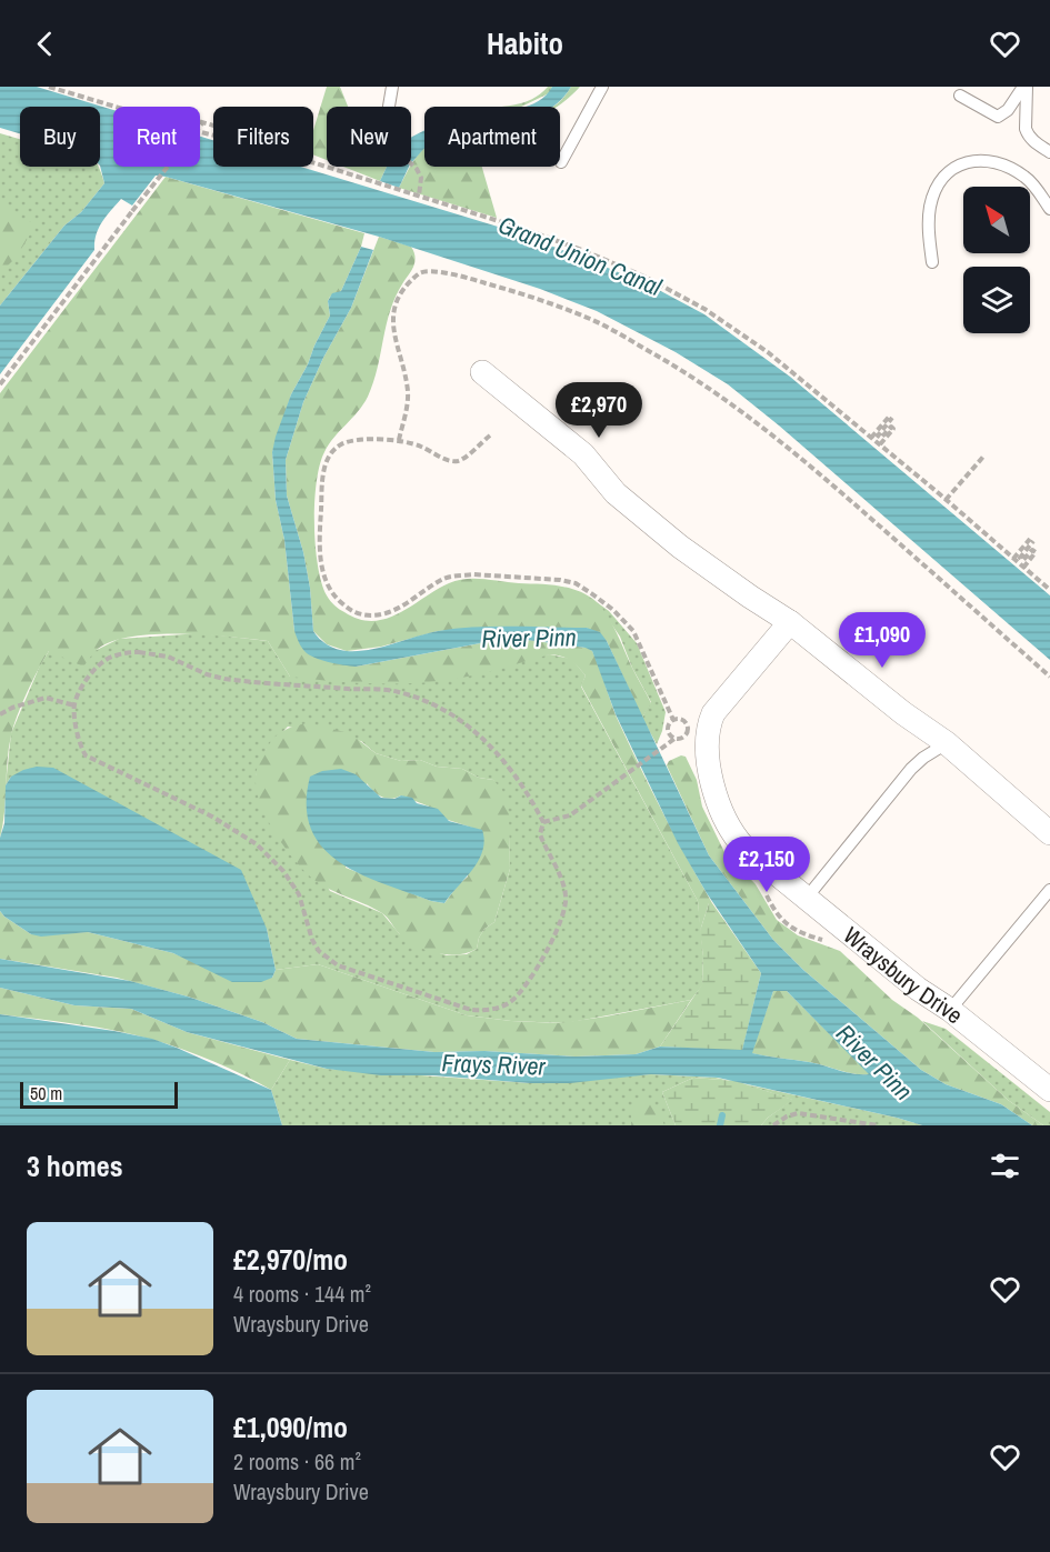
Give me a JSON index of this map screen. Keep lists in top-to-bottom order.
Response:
{
  "streets": {
    "street": ["Wraysbury Drive"]
  },
  "water": ["Grand Union Canal", "River Pinn", "Frays River"],
  "scale_bar": "50 m",
  "north": "top left",
  "page": {
    "header": "Habito",
    "chip": [
      "Buy",
      "Rent",
      "Filters",
      "New",
      "Apartment"
    ],
    "price": ["£2,970", "£1,090", "£2,150"],
    "scale": "50 m",
    "heading": "3 homes",
    "list": [
      {
        "name": "£2,970/mo",
        "note": "4 rooms · 144 m² · Wraysbury Drive"
      },
      {
        "name": "£1,090/mo",
        "note": "2 rooms · 66 m² · Wraysbury Drive"
      }
    ]
  }
}
